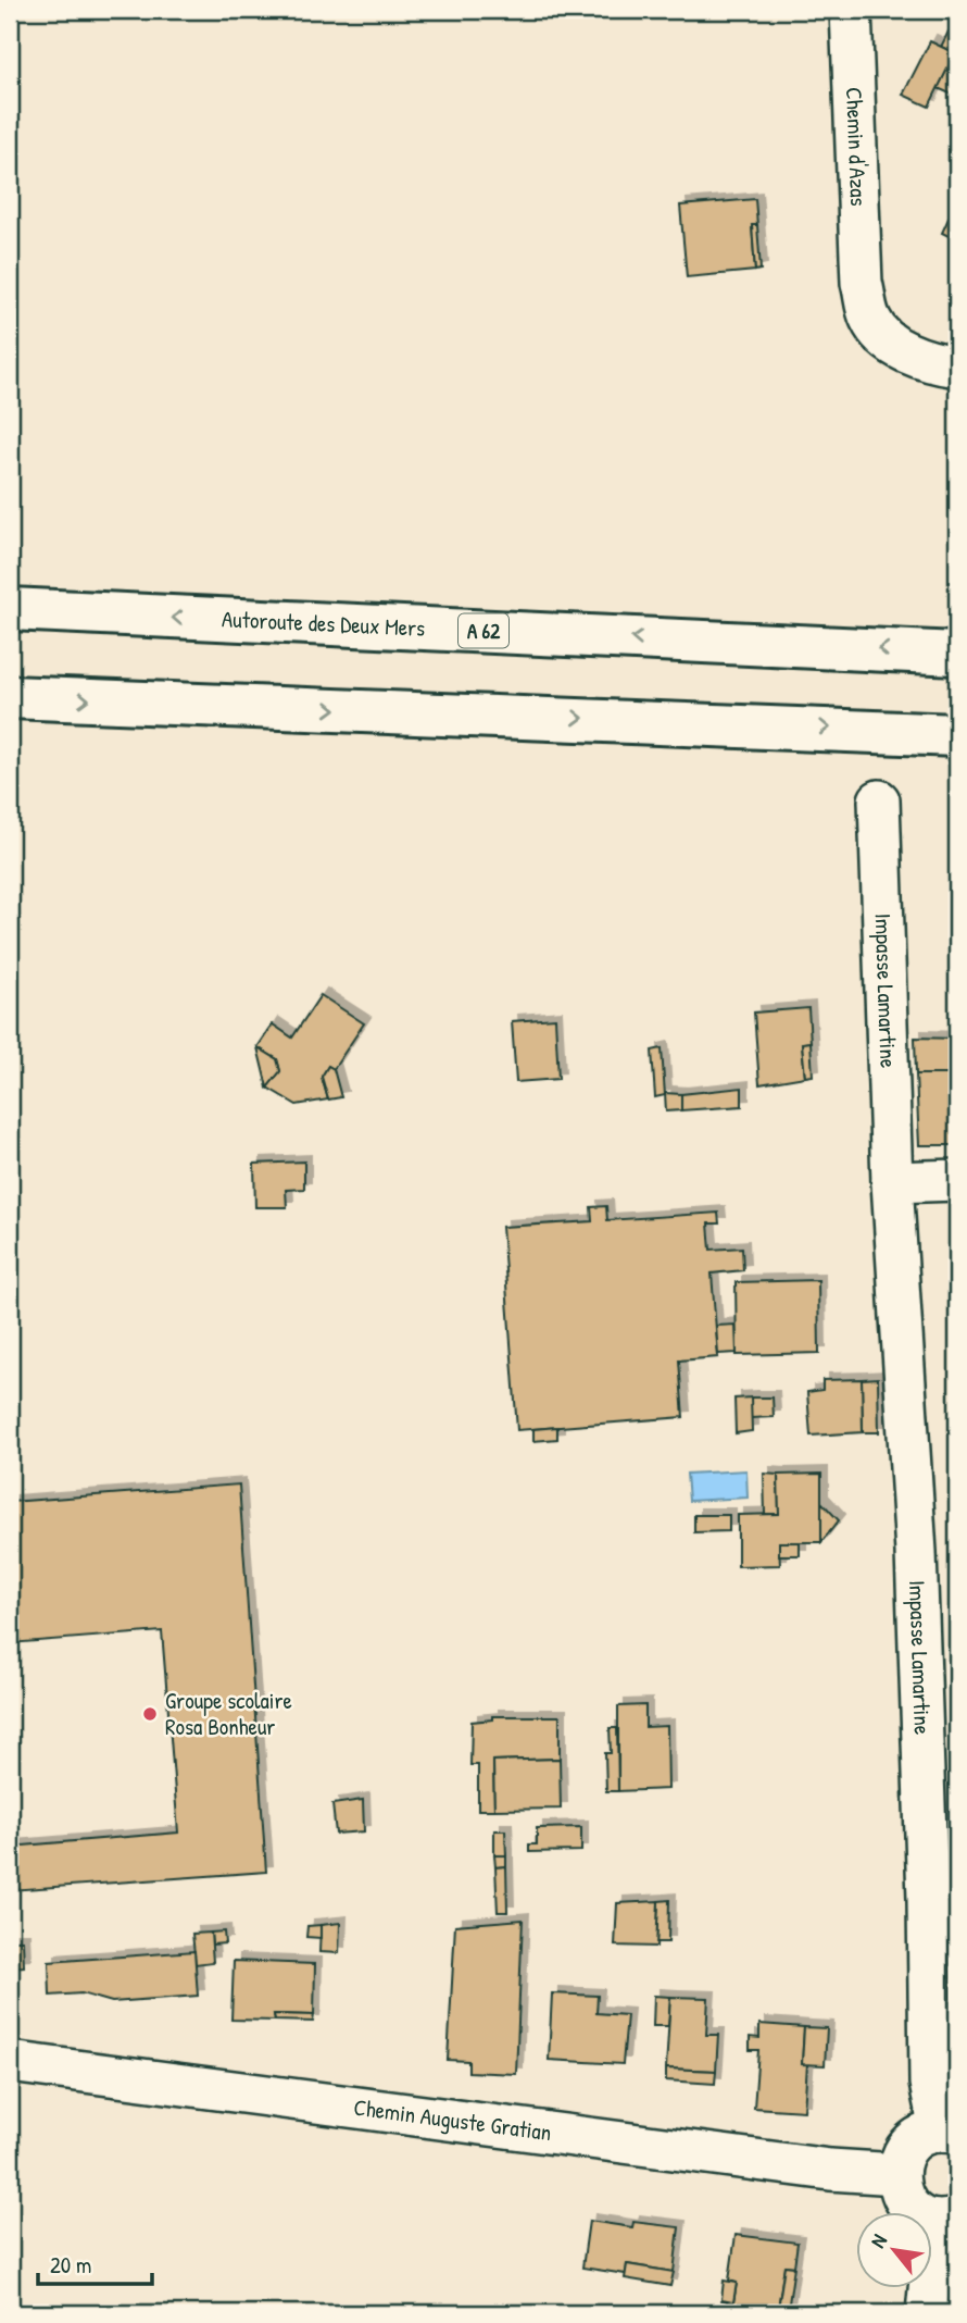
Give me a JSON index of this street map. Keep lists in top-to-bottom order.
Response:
{
  "streets": {
    "highway": ["Autoroute des Deux Mers", "A 62"],
    "street": ["Chemin d'Azas", "Impasse Lamartine", "Chemin Auguste Gratian"]
  },
  "places": ["Groupe scolaire Rosa Bonheur"],
  "scale_bar": "20 m",
  "north": "top left"
}
